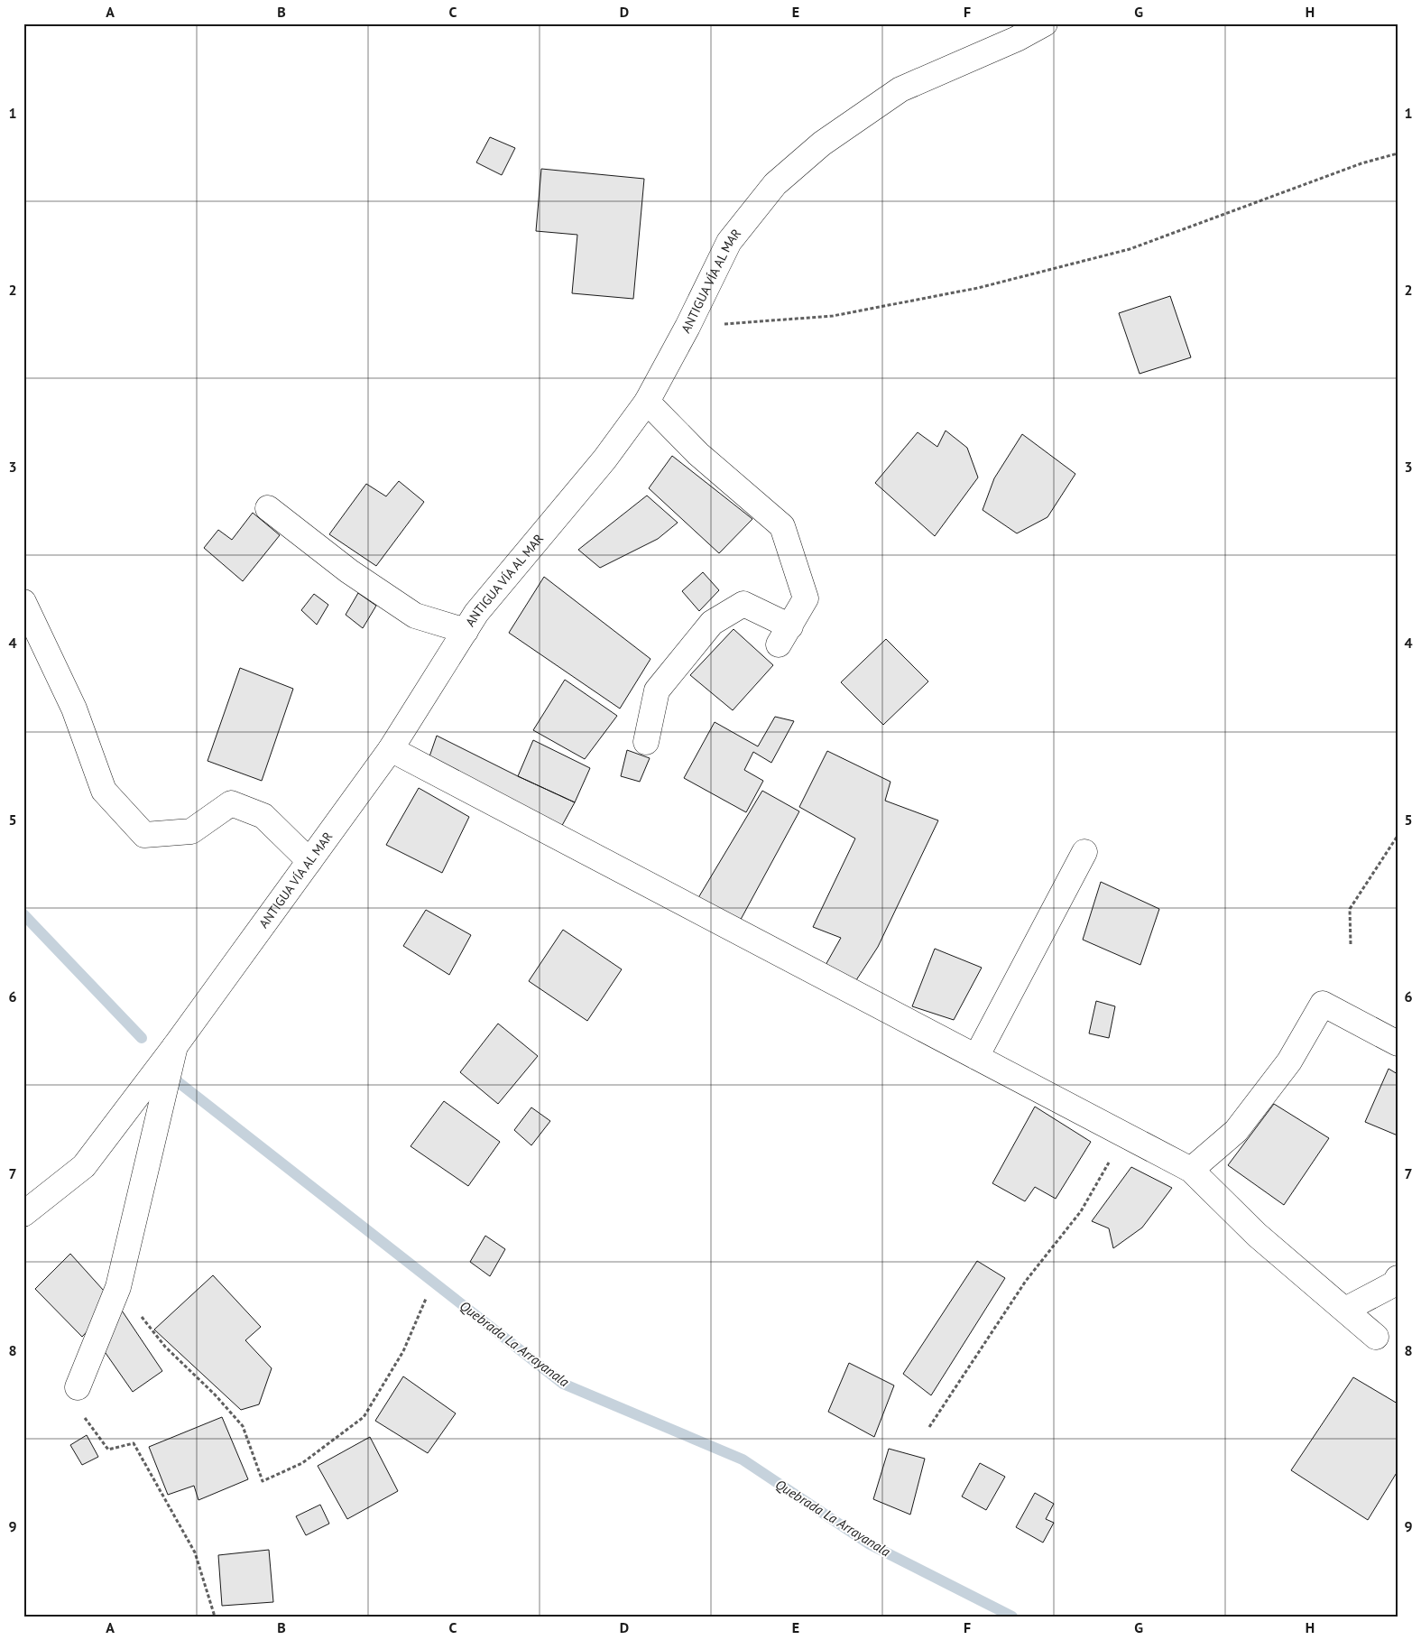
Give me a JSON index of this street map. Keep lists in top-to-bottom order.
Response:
{
  "streets": {
    "main road": ["ANTIGUA VÍA AL MAR"]
  },
  "water": ["Quebrada La Arrayanala"],
  "grid": {
    "columns": [
      "A",
      "B",
      "C",
      "D",
      "E",
      "F",
      "G",
      "H"
    ],
    "rows": [
      "1",
      "2",
      "3",
      "4",
      "5",
      "6",
      "7",
      "8",
      "9"
    ]
  }
}
